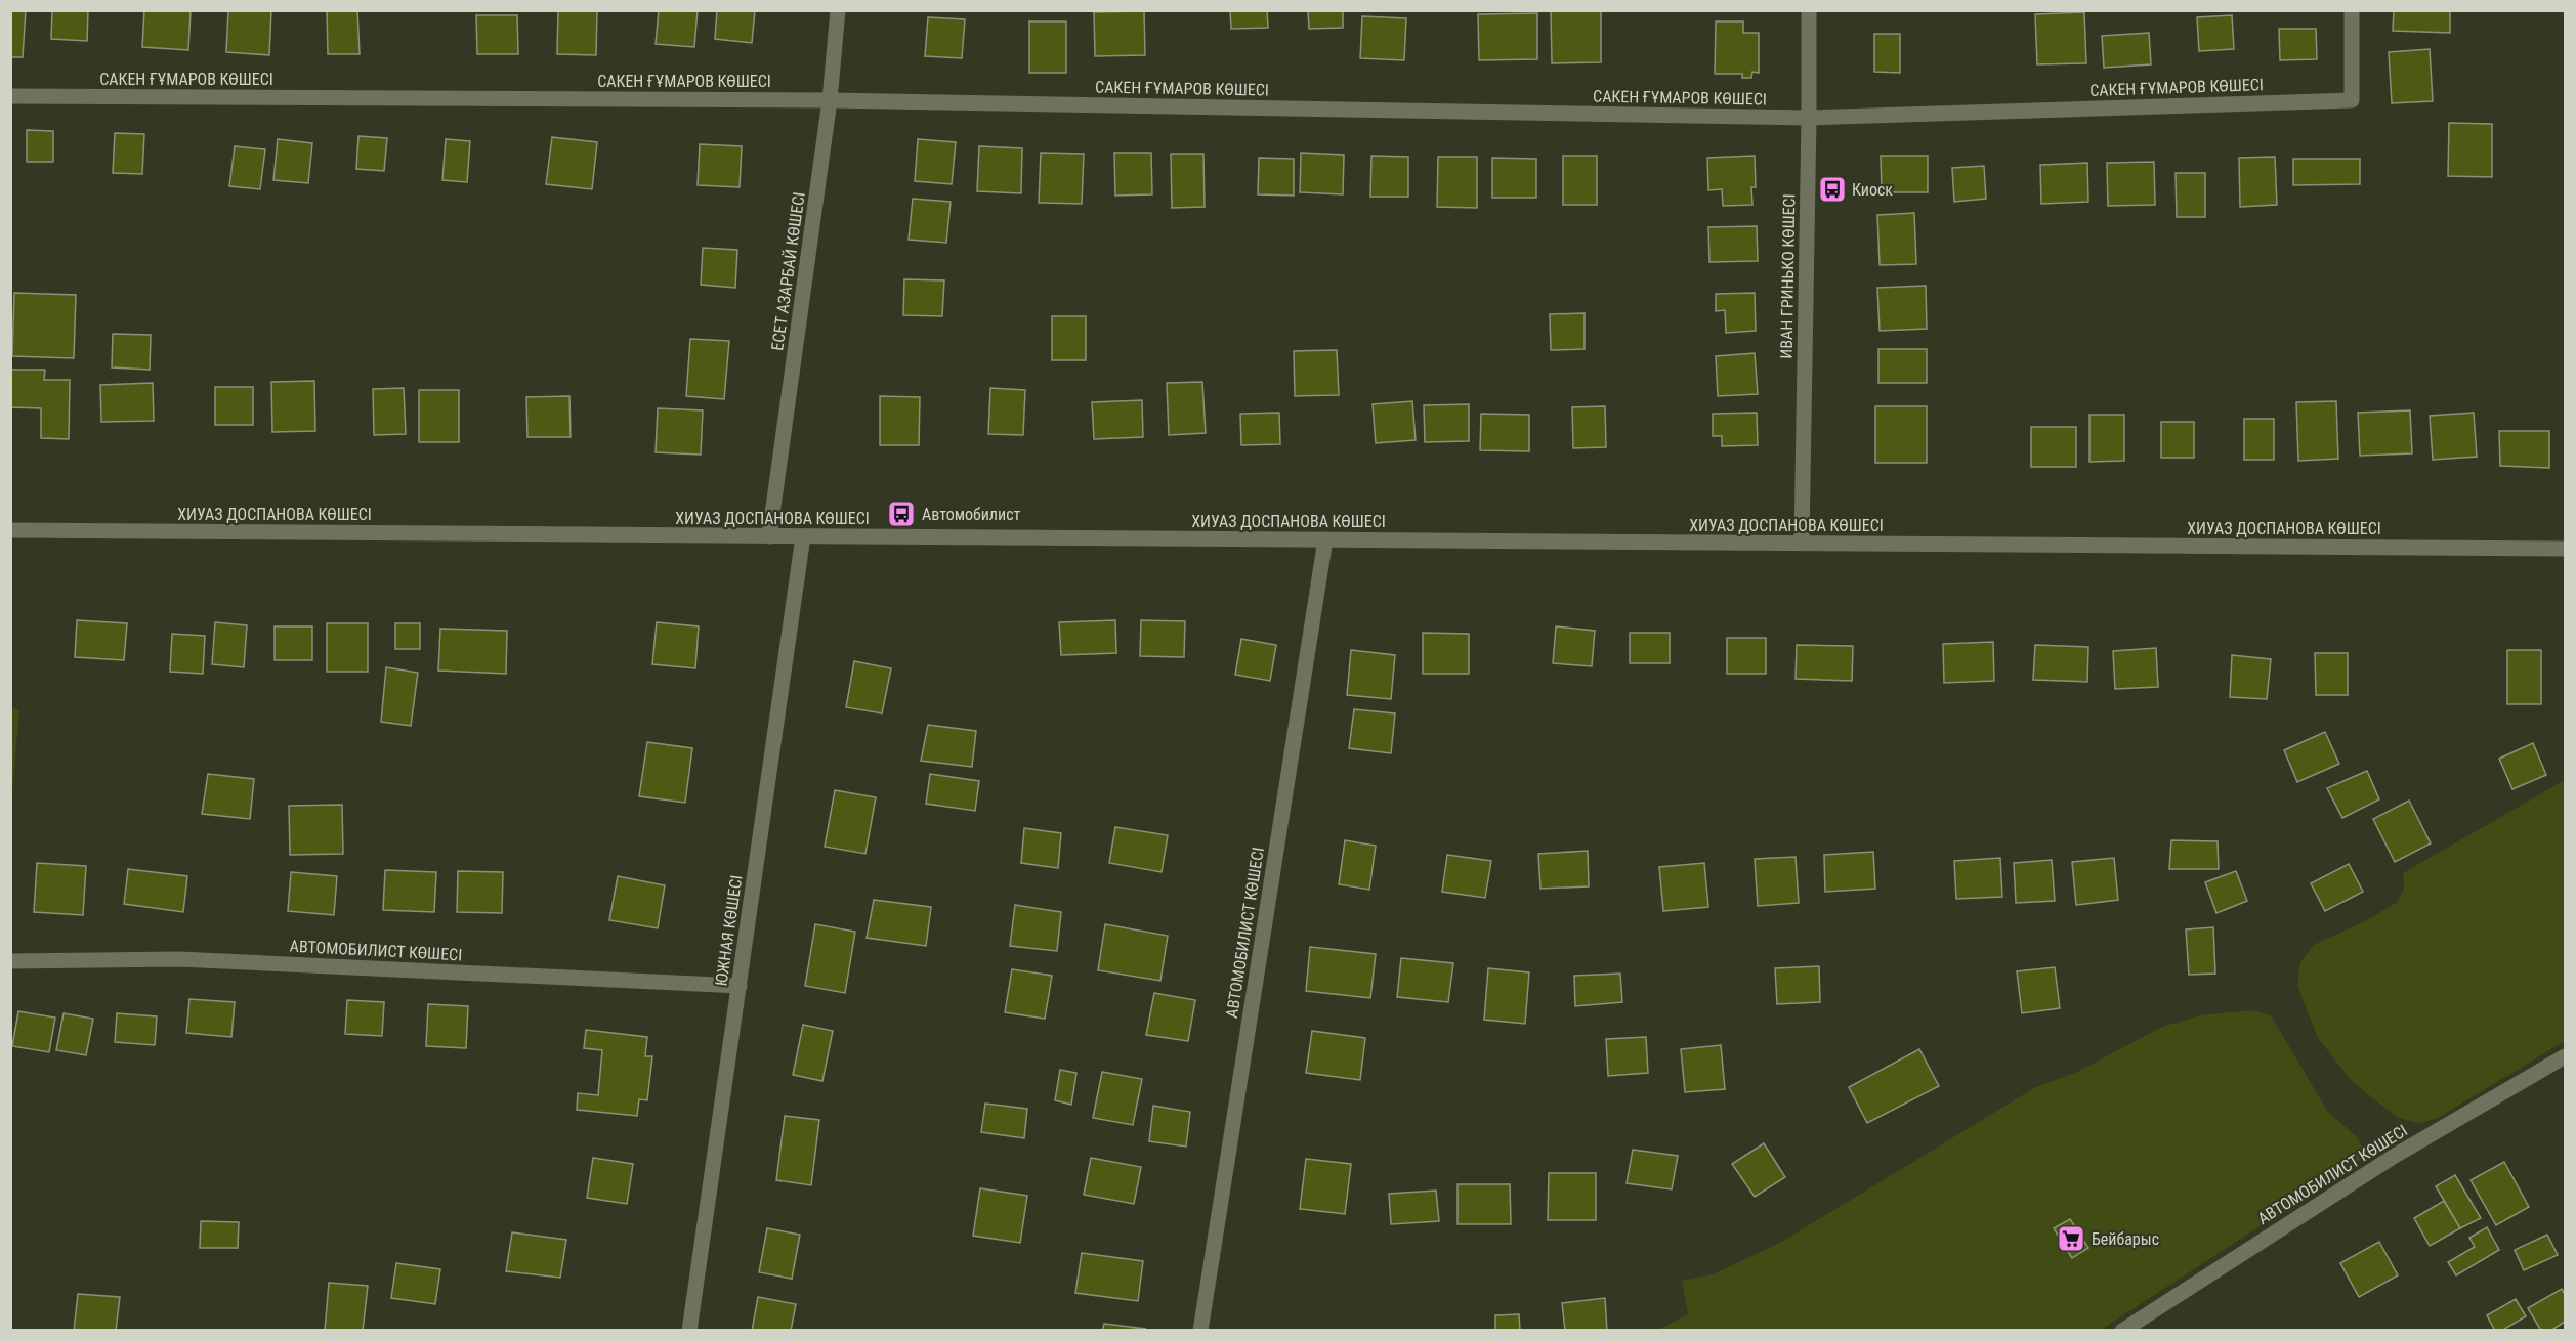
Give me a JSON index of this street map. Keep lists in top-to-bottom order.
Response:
{
  "streets": {
    "street": [
      "САКЕН ҒҰМАРОВ КӨШЕСІ",
      "ЕСЕТ АЗАРБАЙ КӨШЕСІ",
      "ИВАН ГРИНЬКО КӨШЕСІ",
      "ХИУАЗ ДОСПАНОВА КӨШЕСІ",
      "ЮЖНАЯ КӨШЕСІ",
      "АВТОМОБИЛИСТ КӨШЕСІ"
    ]
  },
  "crossings": [
    ["САКЕН ҒҰМАРОВ КӨШЕСІ", "ЕСЕТ АЗАРБАЙ КӨШЕСІ"],
    ["САКЕН ҒҰМАРОВ КӨШЕСІ", "ИВАН ГРИНЬКО КӨШЕСІ"],
    ["ЕСЕТ АЗАРБАЙ КӨШЕСІ", "ХИУАЗ ДОСПАНОВА КӨШЕСІ"],
    ["ИВАН ГРИНЬКО КӨШЕСІ", "ХИУАЗ ДОСПАНОВА КӨШЕСІ"],
    ["ХИУАЗ ДОСПАНОВА КӨШЕСІ", "ЮЖНАЯ КӨШЕСІ"],
    ["ХИУАЗ ДОСПАНОВА КӨШЕСІ", "АВТОМОБИЛИСТ КӨШЕСІ"],
    ["ЮЖНАЯ КӨШЕСІ", "АВТОМОБИЛИСТ КӨШЕСІ"]
  ],
  "places": {
    "bus stop": ["Киоск", "Автомобилист"],
    "supermarket": ["Бейбарыс"]
  }
}
